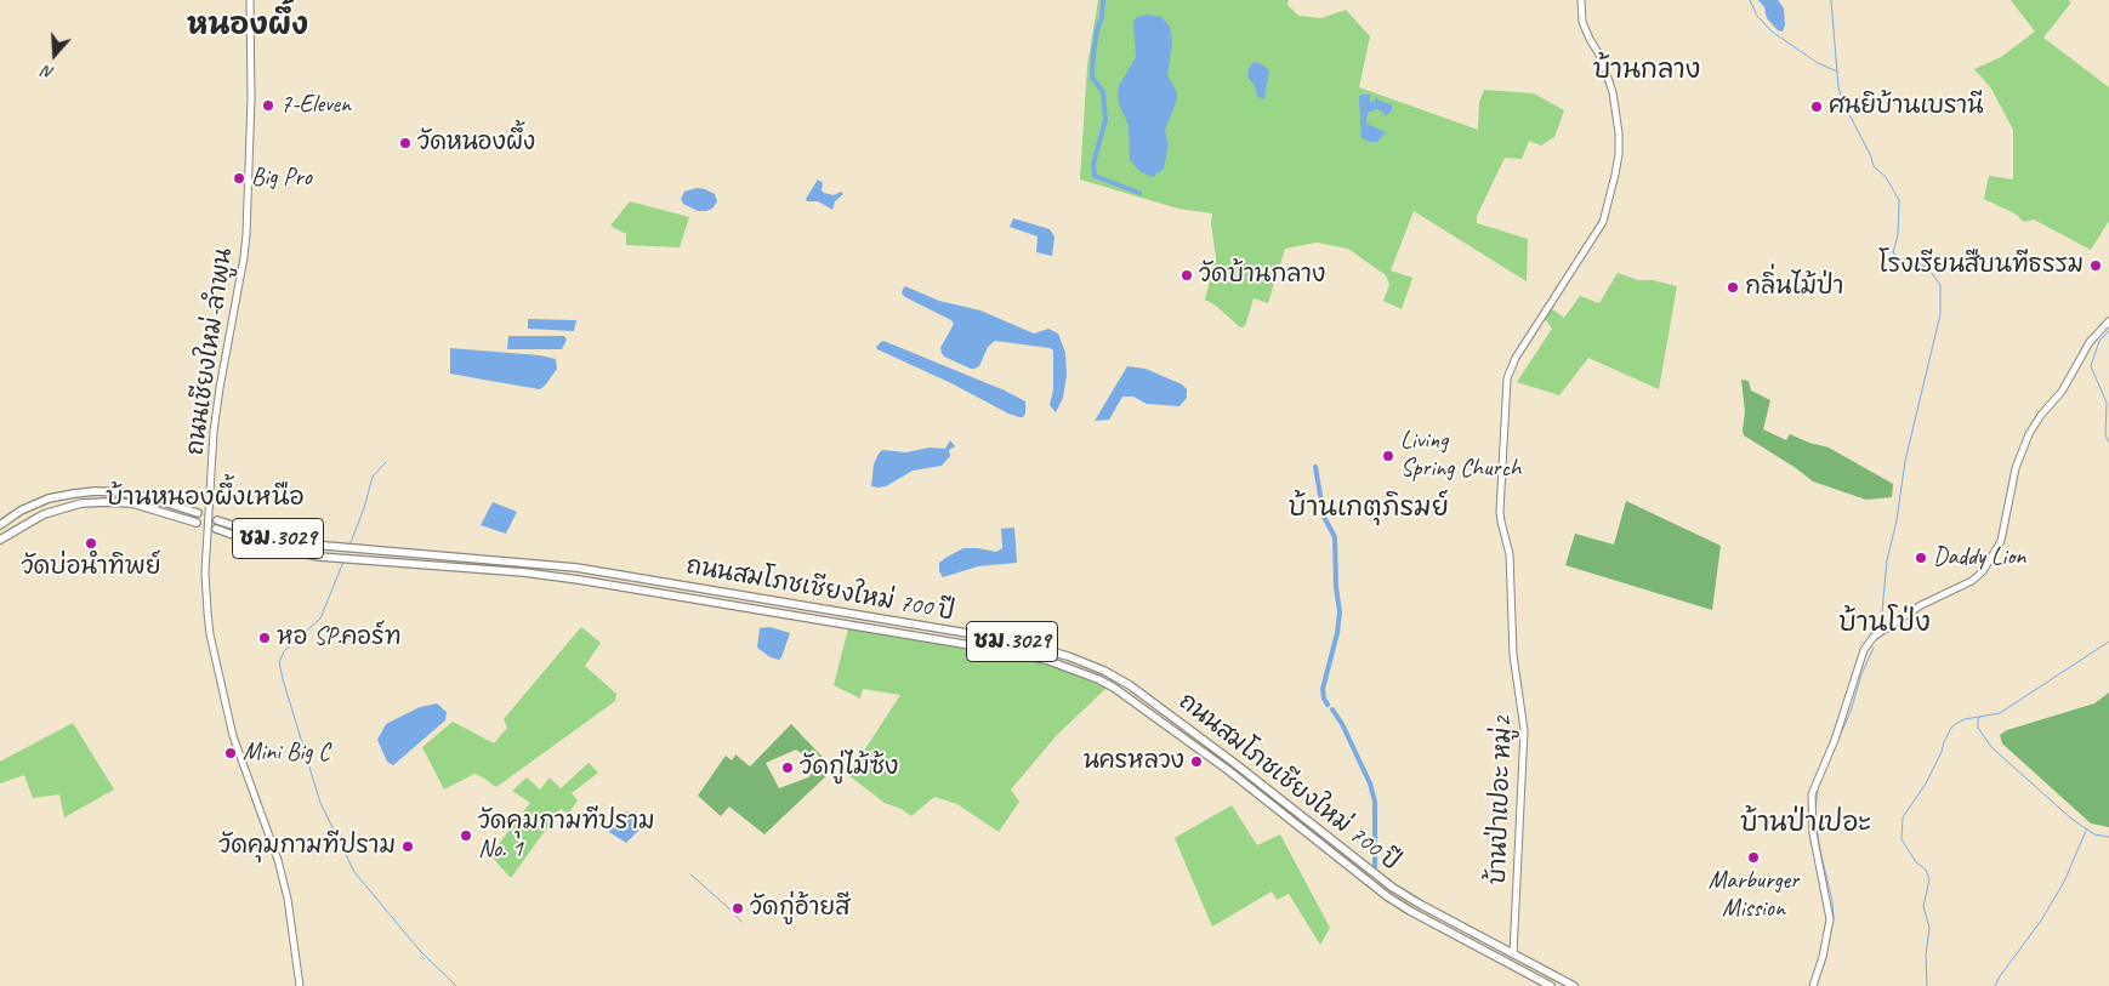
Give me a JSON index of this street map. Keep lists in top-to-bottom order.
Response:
{
  "streets": {
    "main road": ["ชม.3029", "ถนนสมโภชเชียงใหม่ 700 ปี"],
    "street": ["ถนนเชียงใหม่-ลำพูน", "บ้านป่าเปอะ หมู่2"]
  },
  "crossings": [
    ["ถนนสมโภชเชียงใหม่ 700 ปี", "บ้านป่าเปอะ หมู่2"]
  ],
  "districts": [
    "หนองผึ้ง",
    "บ้านกลาง",
    "บ้านหนองผึ้งเหนือ",
    "บ้านเกตุภิรมย์",
    "บ้านโป่ง",
    "บ้านป่าเปอะ"
  ],
  "places": [
    "7-Eleven",
    "ศนยิบ้านเบรานี",
    "วัดหนองผึ้ง",
    "Big Pro",
    "โรงเรียนสืบนทีธรรม",
    "วัดบ้านกลาง",
    "กลิ่นไม้ป่า",
    "Living Spring Church",
    "วัดบ่อนำทิพย์",
    "Daddy Lion",
    "หอ SP.คอร์ท",
    "Mini Big C",
    "นครหลวง",
    "วัดกู่ไม้ซ้ง",
    "วัดคุมกามทีปราม No. 1",
    "วัดคุมกามทีปราม",
    "Marburger Mission",
    "วัดกู่อ้ายสี"
  ],
  "north": "bottom"
}
